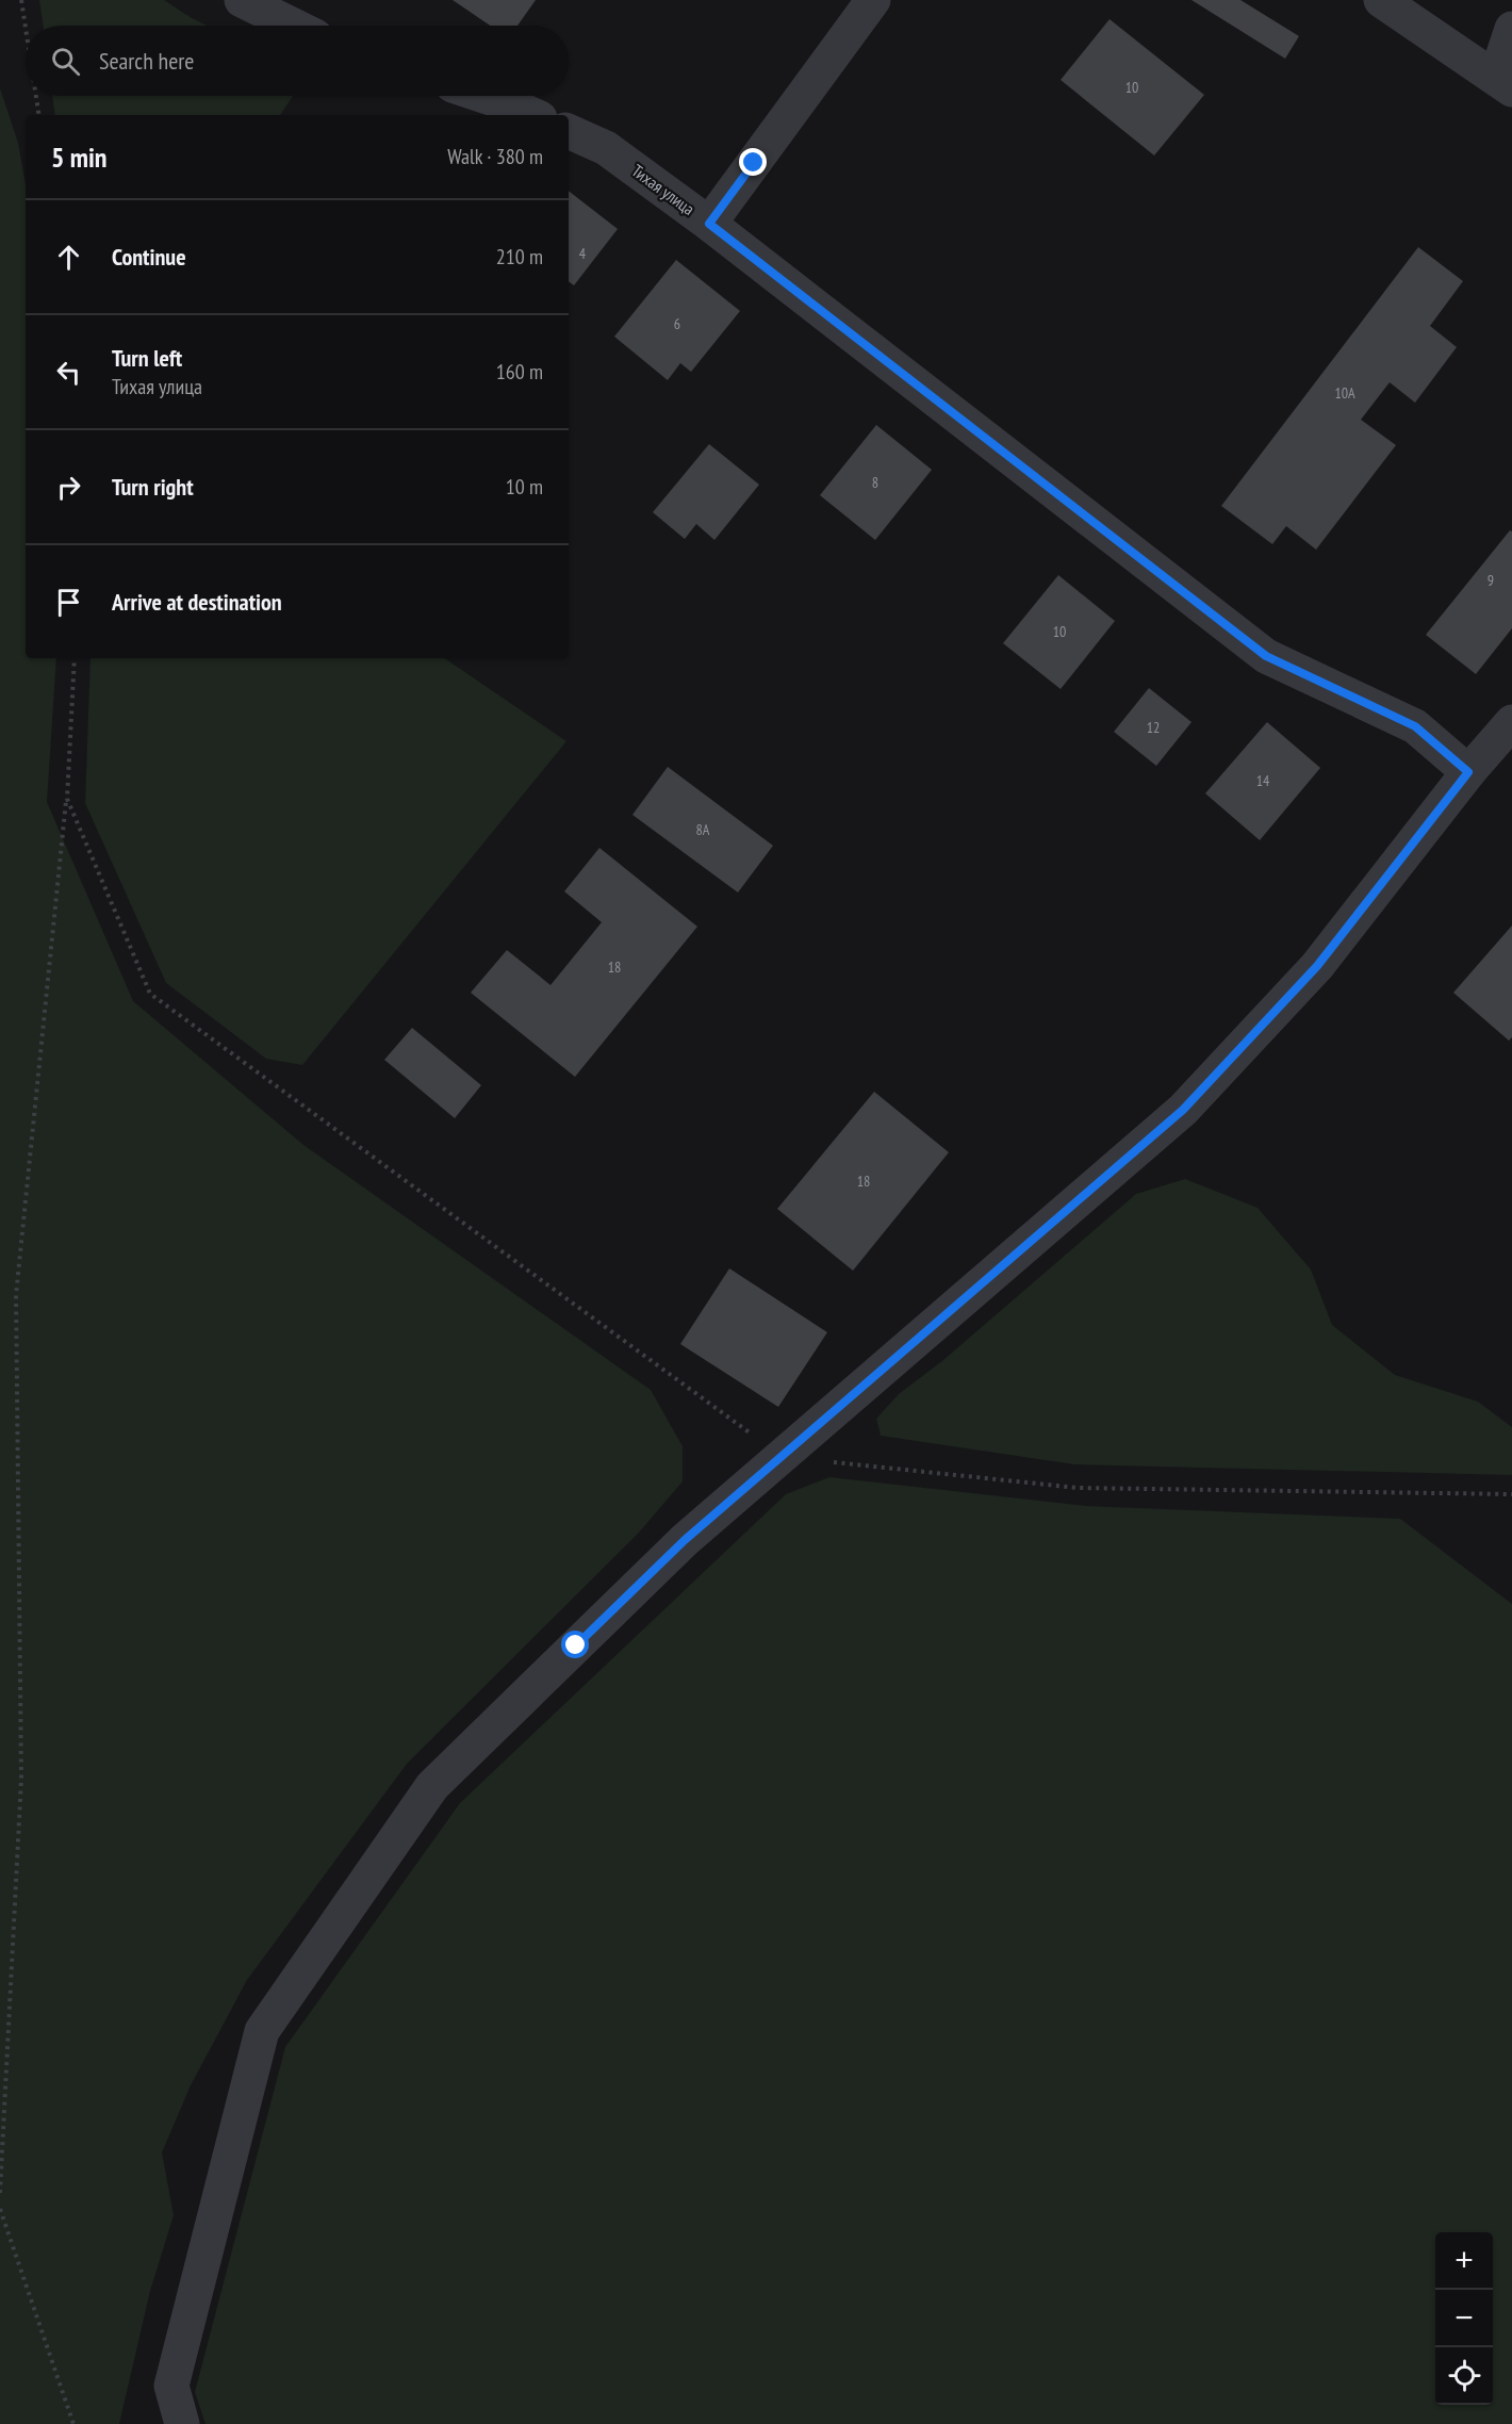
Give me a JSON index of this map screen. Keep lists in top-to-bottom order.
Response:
{
  "streets": {
    "street": ["Тихая улица"]
  },
  "house_numbers": [
    "10",
    "4",
    "6",
    "10А",
    "8",
    "9",
    "10",
    "12",
    "14",
    "8А",
    "18",
    "18"
  ],
  "page": {
    "search": "Search here",
    "heading": ["5 min", "Walk · 380 m"],
    "list": [
      ["Continue", "210 m"],
      ["Turn left", "Тихая улица", "160 m"],
      ["Turn right", "10 m"],
      "Arrive at destination"
    ],
    "map_buttons": ["+", "−"]
  }
}
